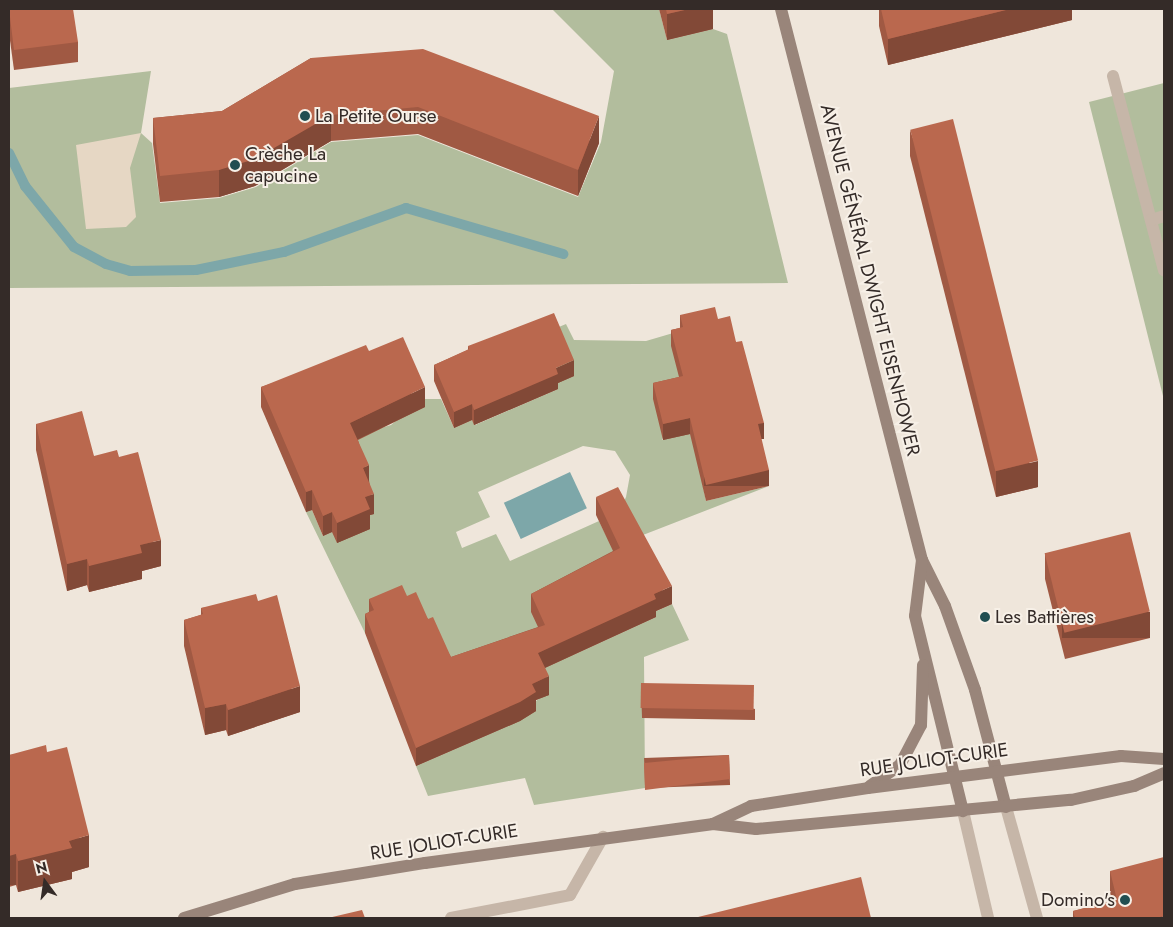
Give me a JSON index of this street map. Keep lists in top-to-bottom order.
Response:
{
  "streets": {
    "main road": ["AVENUE GÉNÉRAL DWIGHT EISENHOWER", "RUE JOLIOT-CURIE"]
  },
  "crossings": [
    ["AVENUE GÉNÉRAL DWIGHT EISENHOWER", "RUE JOLIOT-CURIE"]
  ],
  "places": [
    "La Petite Ourse",
    "Crèche La capucine",
    "Les Battières",
    "Domino's"
  ],
  "north": "top"
}
